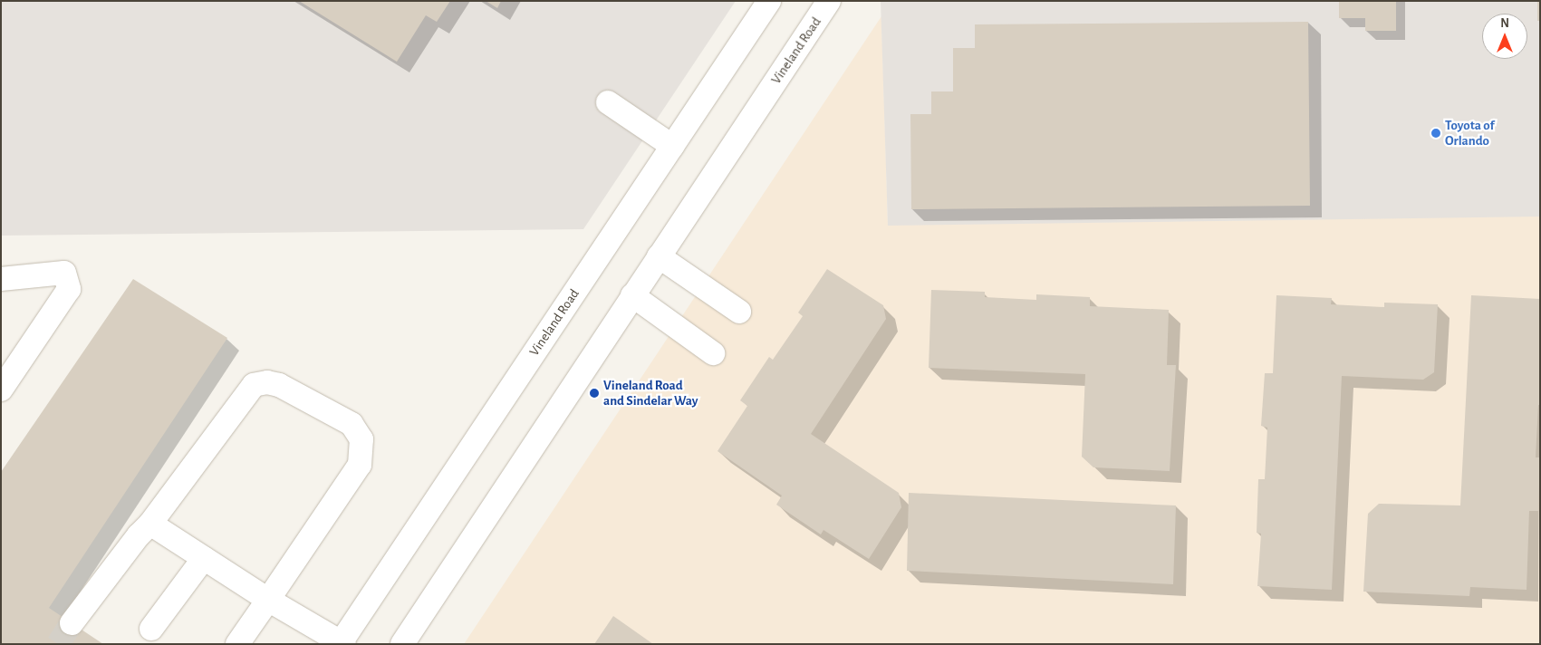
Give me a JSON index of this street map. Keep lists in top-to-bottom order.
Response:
{
  "streets": {
    "street": ["Vineland Road"]
  },
  "places": ["Toyota of Orlando", "Vineland Road and Sindelar Way"],
  "north": "top"
}
